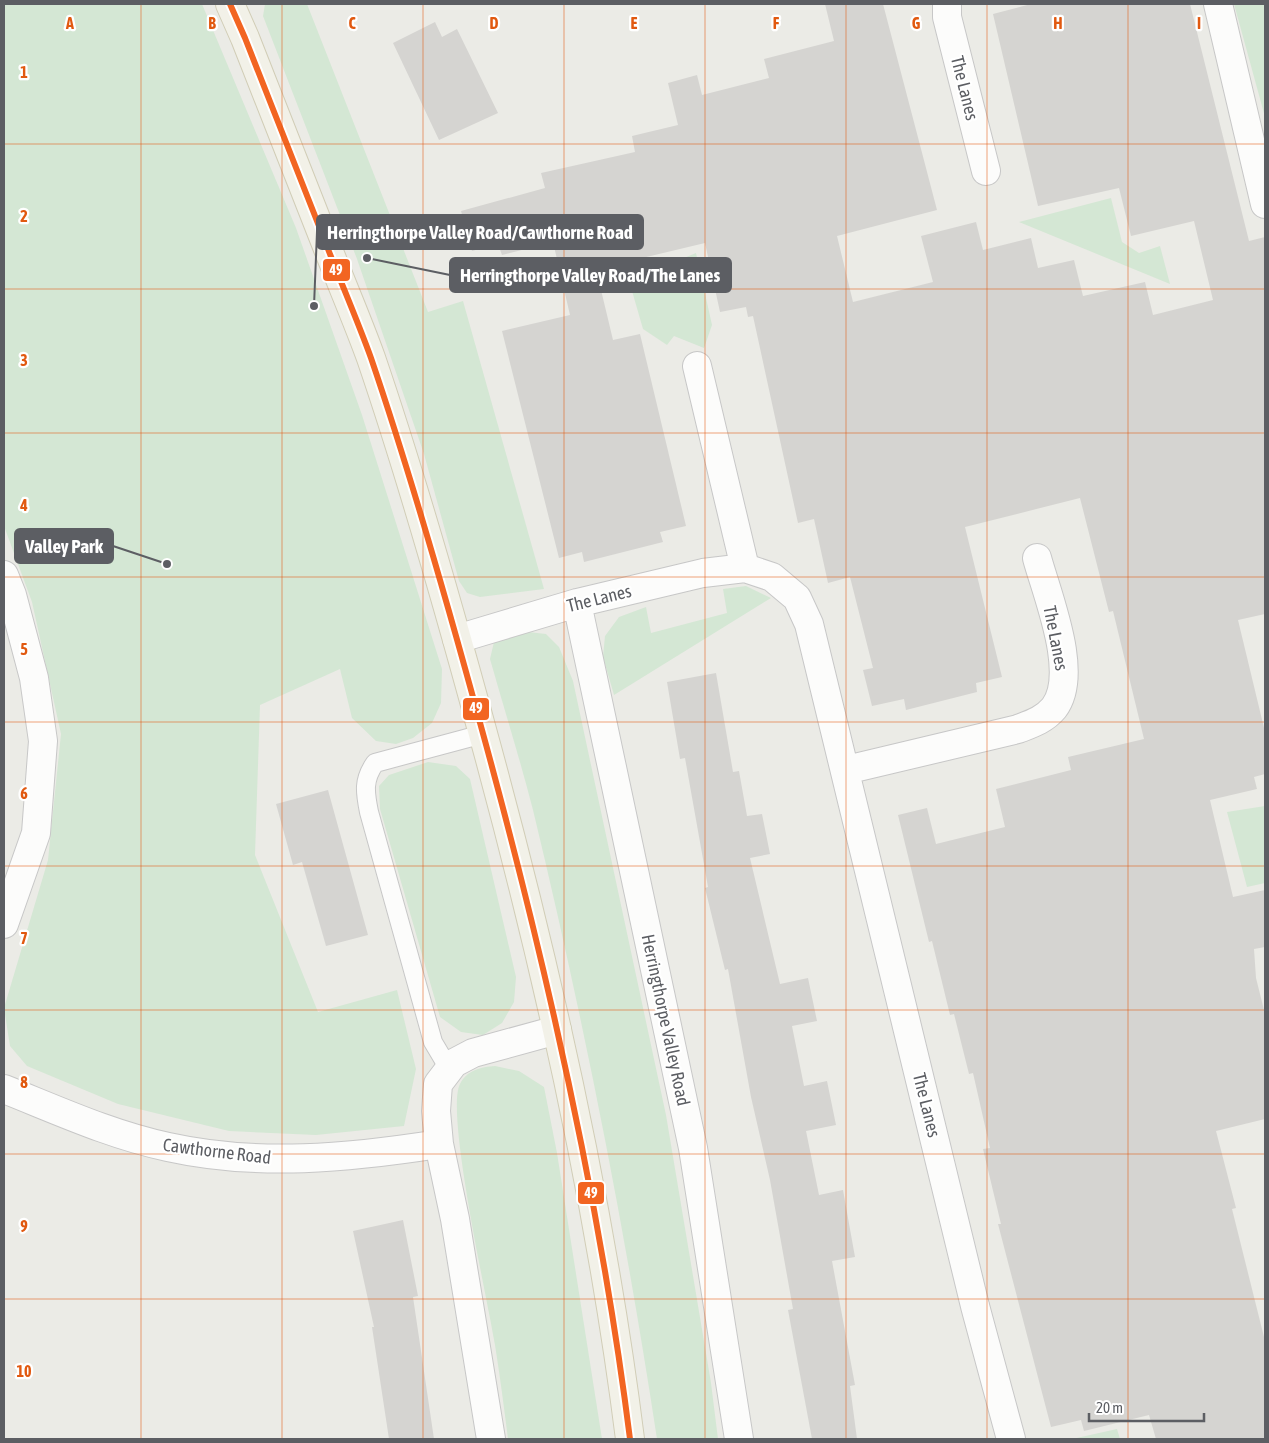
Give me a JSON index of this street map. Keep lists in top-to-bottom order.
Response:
{
  "streets": {
    "street": ["The Lanes", "Herringthorpe Valley Road", "Cawthorne Road"]
  },
  "crossings": [
    ["The Lanes", "Herringthorpe Valley Road"]
  ],
  "places": ["Herringthorpe Valley Road/The Lanes", "Herringthorpe Valley Road/Cawthorne Road", "Valley Park"],
  "lines": ["transit line 49"],
  "scale_bar": "20 m",
  "grid": {
    "columns": [
      "A",
      "B",
      "C",
      "D",
      "E",
      "F",
      "G",
      "H",
      "I"
    ],
    "rows": [
      "1",
      "2",
      "3",
      "4",
      "5",
      "6",
      "7",
      "8",
      "9",
      "10"
    ]
  }
}
